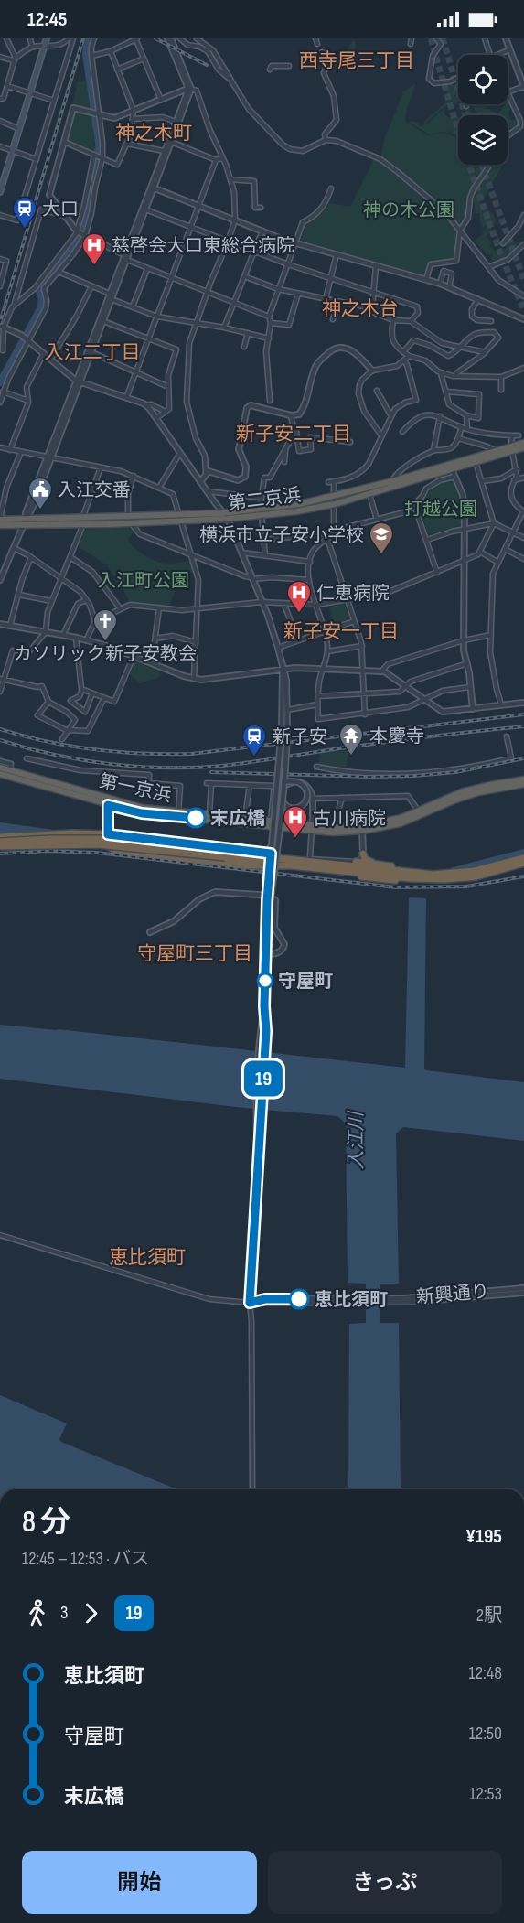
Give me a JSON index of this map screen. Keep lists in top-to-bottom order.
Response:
{
  "streets": {
    "highway": ["第二京浜", "第一京浜"],
    "street": ["新興通り"]
  },
  "districts": [
    "西寺尾三丁目",
    "神之木町",
    "神之木台",
    "入江二丁目",
    "新子安二丁目",
    "新子安一丁目",
    "守屋町三丁目",
    "恵比須町"
  ],
  "water": ["入江川"],
  "parks": ["神の木公園", "打越公園", "入江町公園"],
  "places": {
    "station": ["大口", "新子安"],
    "hospital": ["慈啓会大口東総合病院", "仁恵病院", "古川病院"],
    "public building": ["入江交番"],
    "school or university": ["横浜市立子安小学校"],
    "church": ["カソリック新子安教会"],
    "temple": ["本慶寺"],
    "other": ["末広橋", "守屋町", "恵比須町"]
  },
  "lines": ["bus line 19"],
  "page": {
    "status": "12:45",
    "on_map": "19",
    "heading": ["8 分", "12:45 – 12:53 · バス", "¥195"],
    "legs": ["3", "19", "2駅"],
    "list": [
      {
        "name": "恵比須町",
        "value": "12:48"
      },
      {
        "name": "守屋町",
        "value": "12:50"
      },
      {
        "name": "末広橋",
        "value": "12:53"
      }
    ],
    "buttons": ["開始", "きっぷ"]
  }
}
